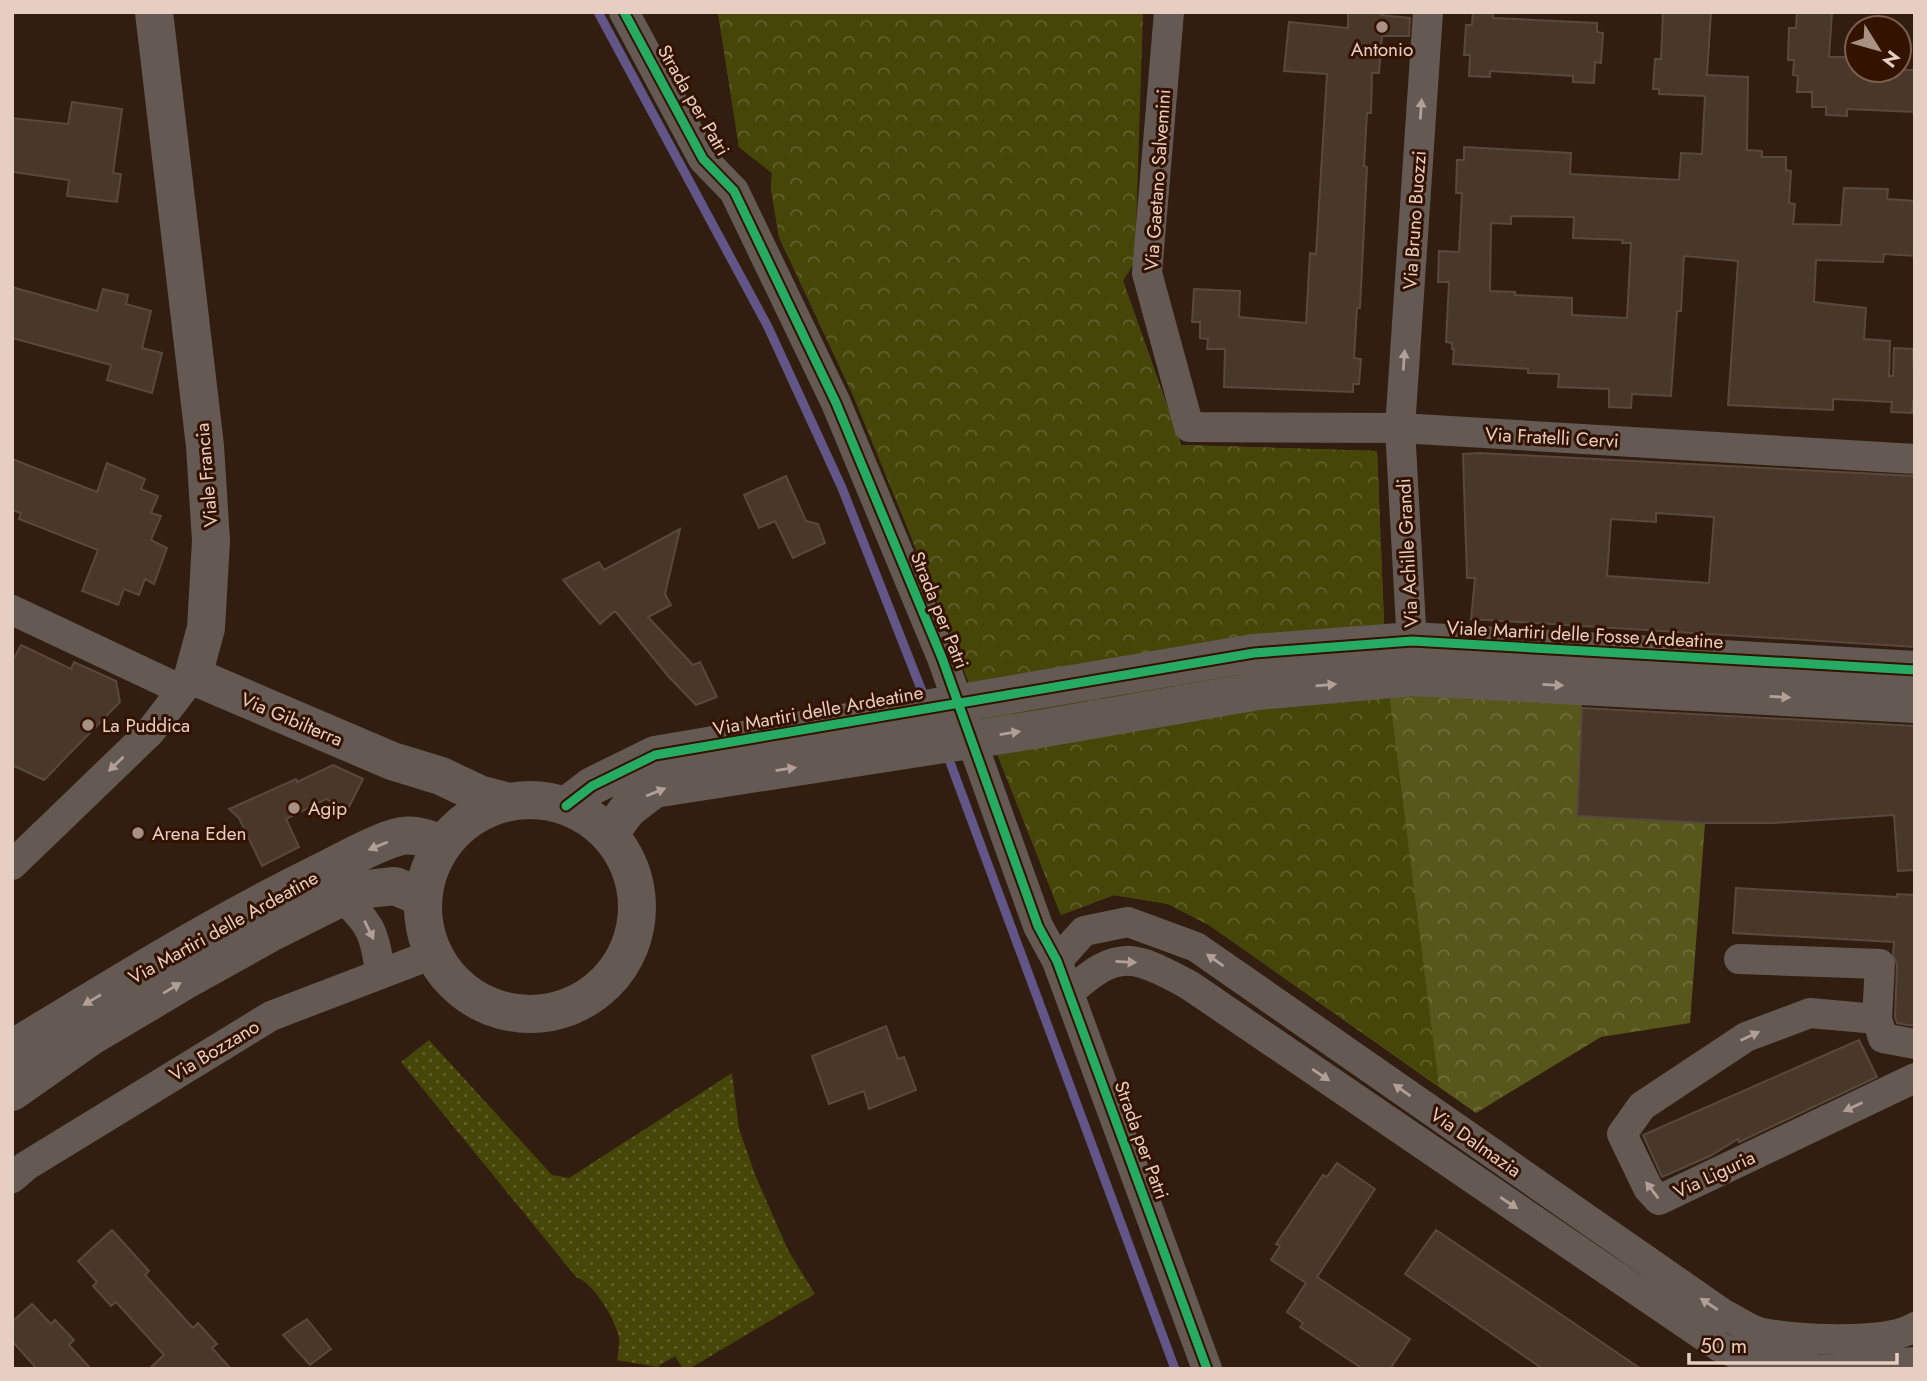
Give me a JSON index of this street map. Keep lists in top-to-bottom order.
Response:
{
  "streets": {
    "street": [
      "Strada per Patri",
      "Via Gaetano Salvemini",
      "Via Bruno Buozzi",
      "Via Fratelli Cervi",
      "Viale Francia",
      "Via Achille Grandi",
      "Viale Martiri delle Fosse Ardeatine",
      "Via Martiri delle Ardeatine",
      "Via Gibilterra",
      "Via Bozzano",
      "Via Dalmazia",
      "Via Liguria"
    ]
  },
  "crossings": [
    ["Strada per Patri", "Via Dalmazia"],
    ["Via Gaetano Salvemini", "Via Fratelli Cervi"],
    ["Via Bruno Buozzi", "Via Fratelli Cervi"],
    ["Via Bruno Buozzi", "Via Achille Grandi"],
    ["Via Fratelli Cervi", "Via Achille Grandi"],
    ["Viale Francia", "Via Gibilterra"],
    ["Via Achille Grandi", "Viale Martiri delle Fosse Ardeatine"],
    ["Viale Martiri delle Fosse Ardeatine", "Via Martiri delle Ardeatine"],
    ["Via Martiri delle Ardeatine", "Via Gibilterra"],
    ["Via Martiri delle Ardeatine", "Via Bozzano"],
    ["Via Gibilterra", "Via Bozzano"]
  ],
  "one_way": ["Via Bruno Buozzi"],
  "places": [
    "Antonio",
    "La Puddica",
    "Agip",
    "Arena Eden"
  ],
  "scale_bar": "50 m",
  "north": "bottom right"
}
